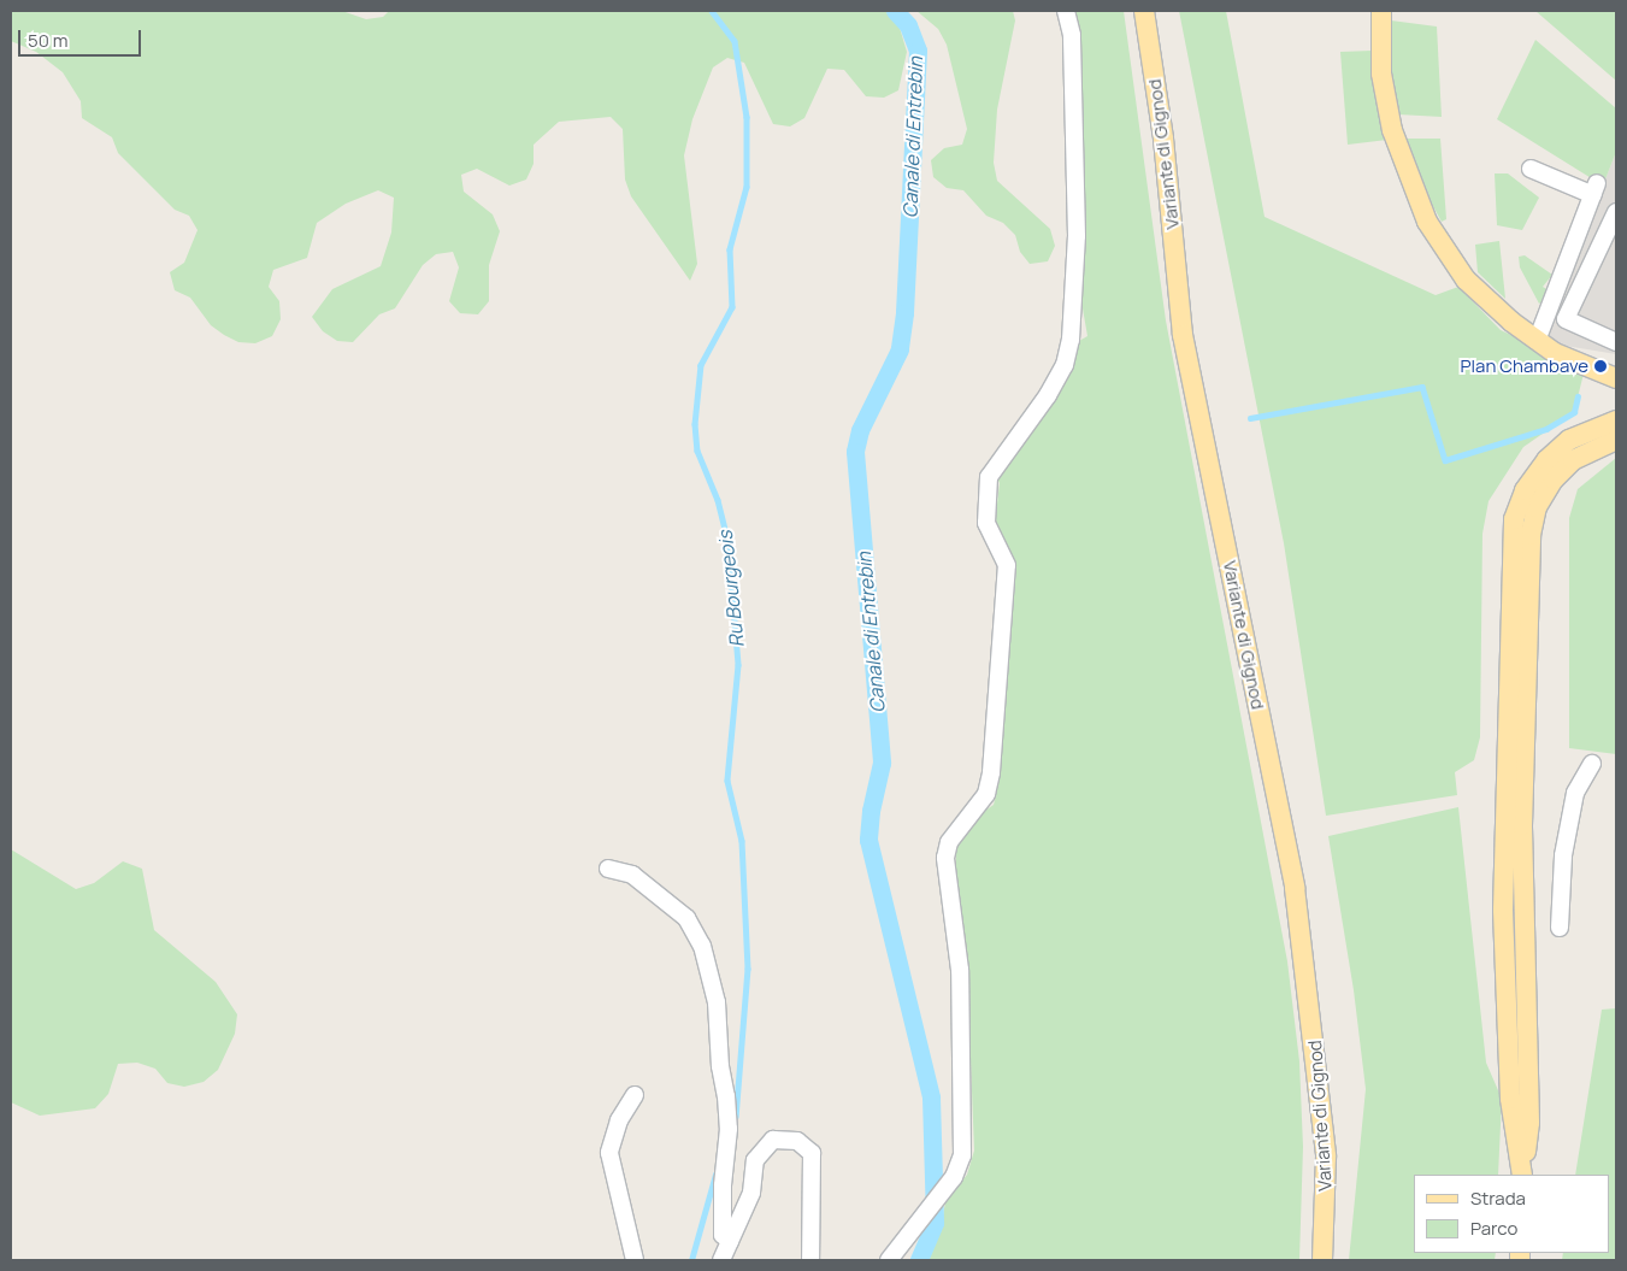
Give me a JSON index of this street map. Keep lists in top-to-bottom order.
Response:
{
  "streets": {
    "main road": ["Variante di Gignod"]
  },
  "water": ["Canale di Entrebin", "Ru Bourgeois"],
  "places": ["Plan Chambave"],
  "legend": ["Strada", "Parco"],
  "scale_bar": "50 m"
}
